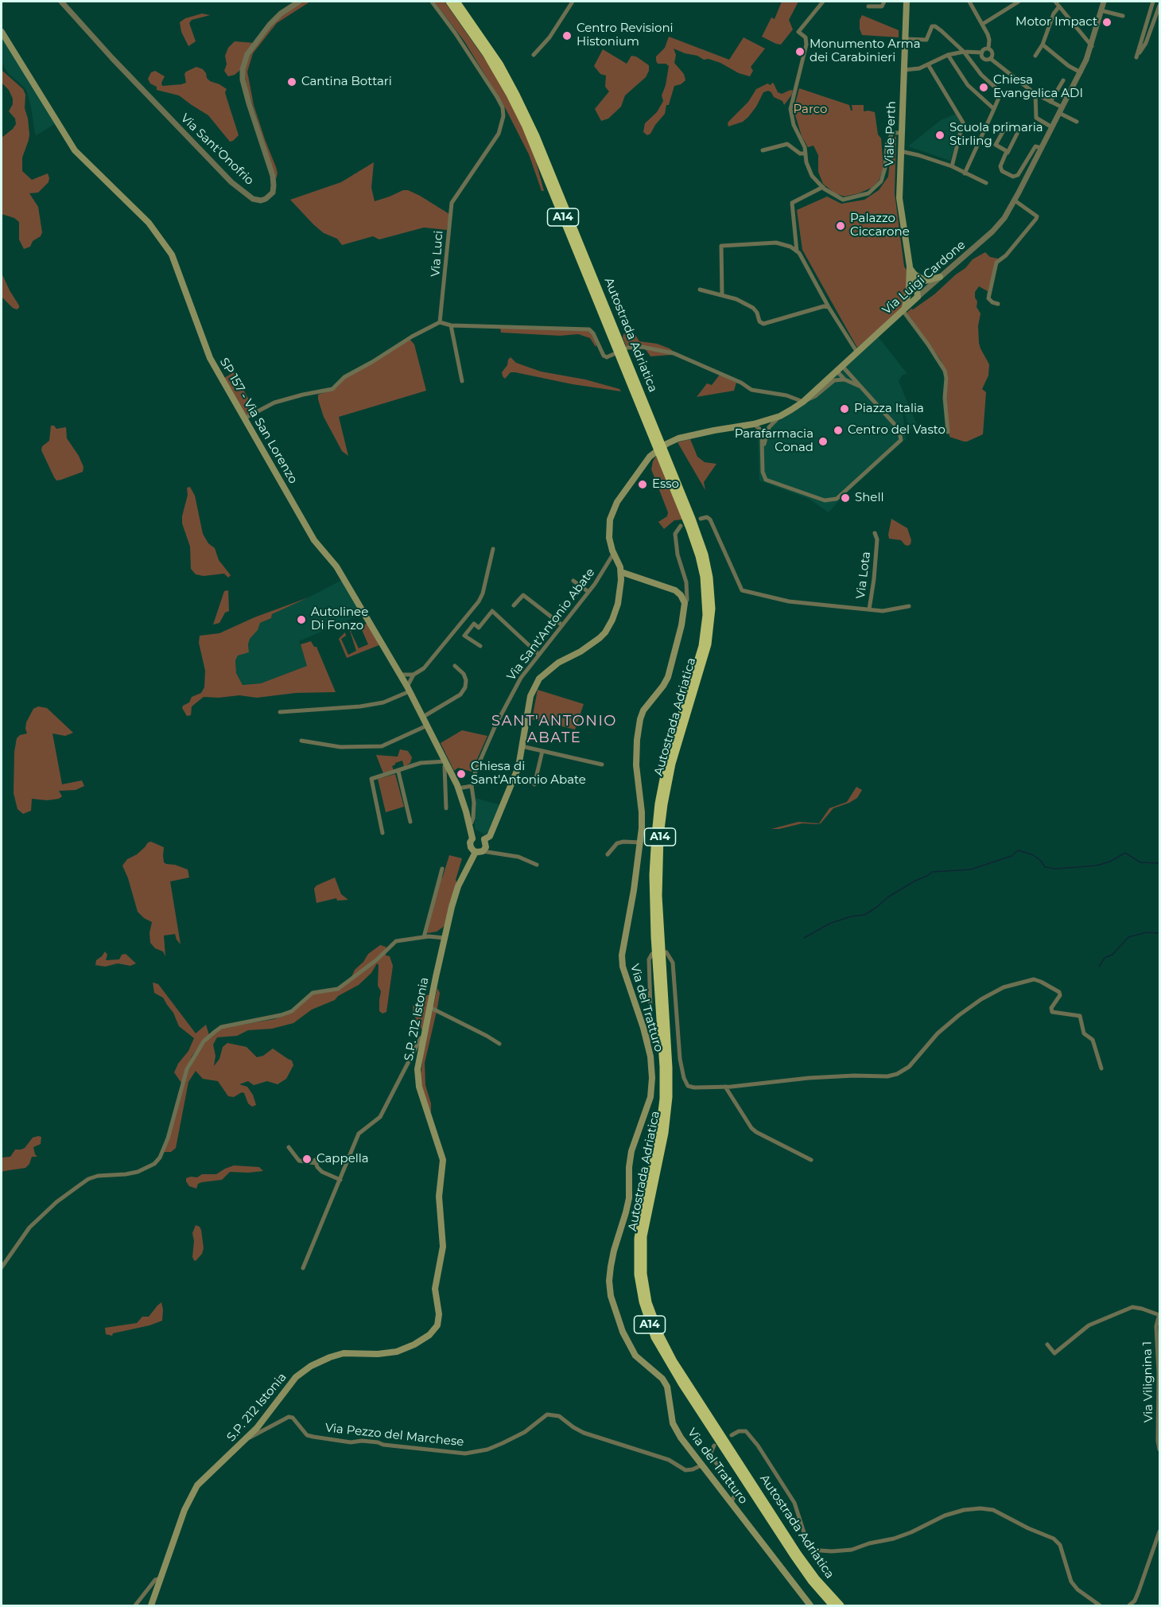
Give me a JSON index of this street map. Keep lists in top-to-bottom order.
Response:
{
  "streets": {
    "highway": ["A14", "Autostrada Adriatica"],
    "main road": [
      "Viale Perth",
      "Via Luigi Cardone",
      "SP 157 - Via San Lorenzo",
      "Via del Tratturo",
      "S.P. 212 Istonia"
    ],
    "street": [
      "Via Sant'Onofrio",
      "Via Luci",
      "Via Lota",
      "Via Sant'Antonio Abate",
      "Via Vilignina 1",
      "Via Pezzo del Marchese"
    ]
  },
  "crossings": [
    ["Viale Perth", "Via Luigi Cardone"],
    ["Via Luigi Cardone", "SP 157 - Via San Lorenzo"],
    ["Via Luigi Cardone", "Via Sant'Antonio Abate"],
    ["Via Luigi Cardone", "S.P. 212 Istonia"],
    ["SP 157 - Via San Lorenzo", "Via Sant'Antonio Abate"],
    ["Via del Tratturo", "Via Pezzo del Marchese"],
    ["S.P. 212 Istonia", "Via Pezzo del Marchese"]
  ],
  "districts": ["SANT'ANTONIO ABATE"],
  "parks": ["Parco"],
  "places": [
    "Motor Impact",
    "Centro Revisioni Histonium",
    "Monumento Arma dei Carabinieri",
    "Cantina Bottari",
    "Chiesa Evangelica ADI",
    "Scuola primaria Stirling",
    "Palazzo Ciccarone",
    "Piazza Italia",
    "Centro del Vasto",
    "Parafarmacia Conad",
    "Esso",
    "Shell",
    "Autolinee Di Fonzo",
    "Chiesa di Sant'Antonio Abate",
    "Cappella"
  ]
}
